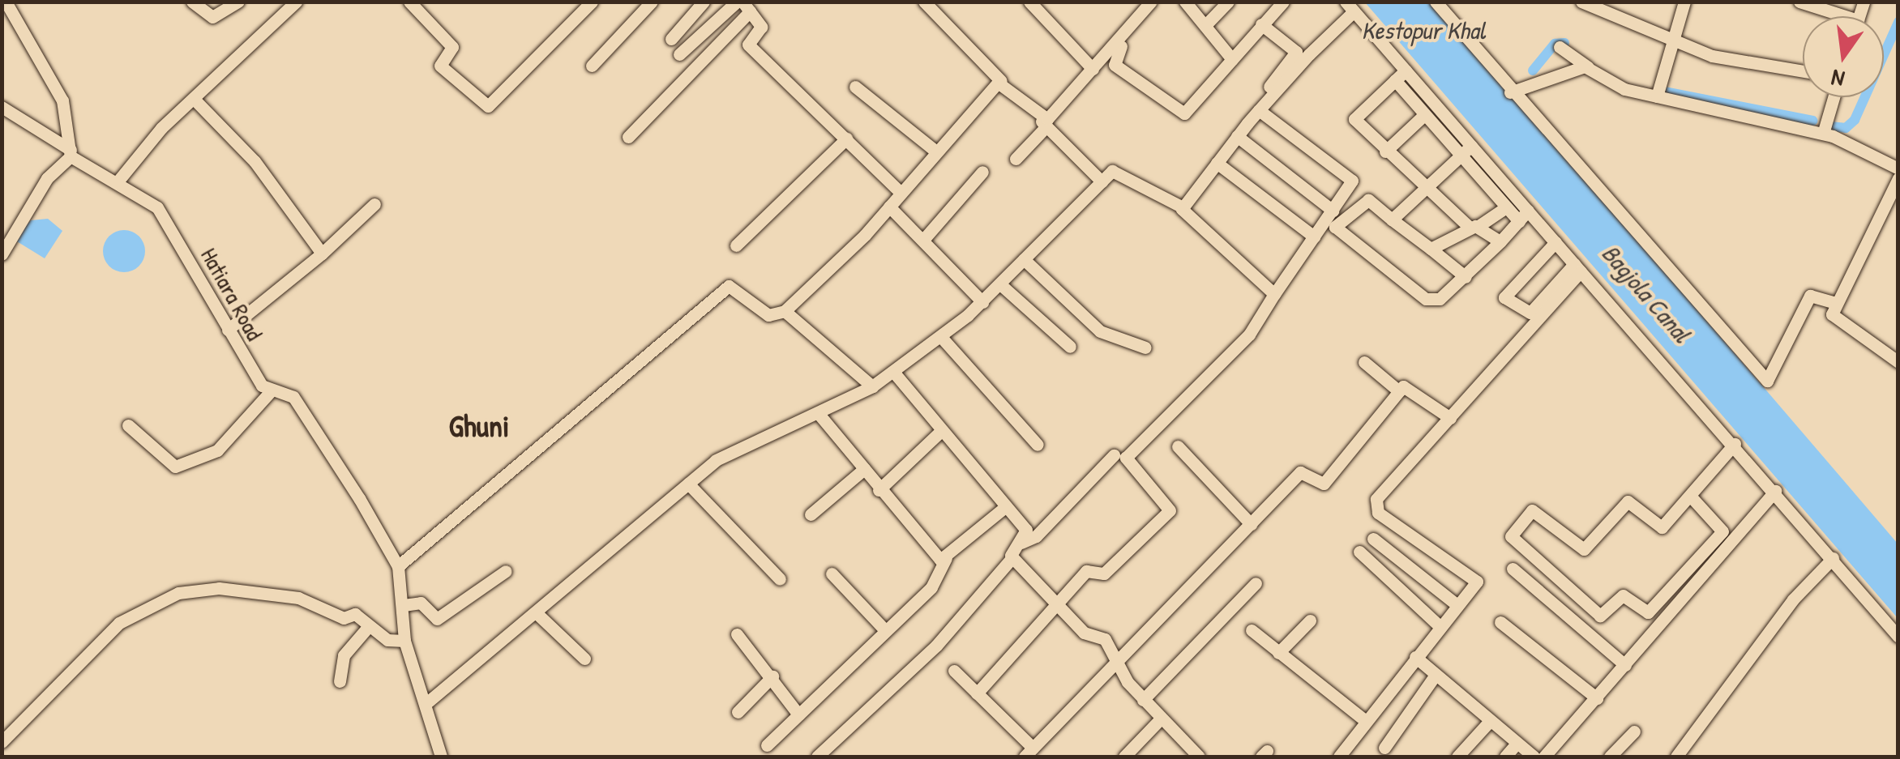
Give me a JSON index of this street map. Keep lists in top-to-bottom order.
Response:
{
  "streets": {
    "street": ["Hatiara Road"]
  },
  "districts": ["Ghuni"],
  "water": ["Kestopur Khal", "Bagjola Canal"],
  "north": "bottom"
}
